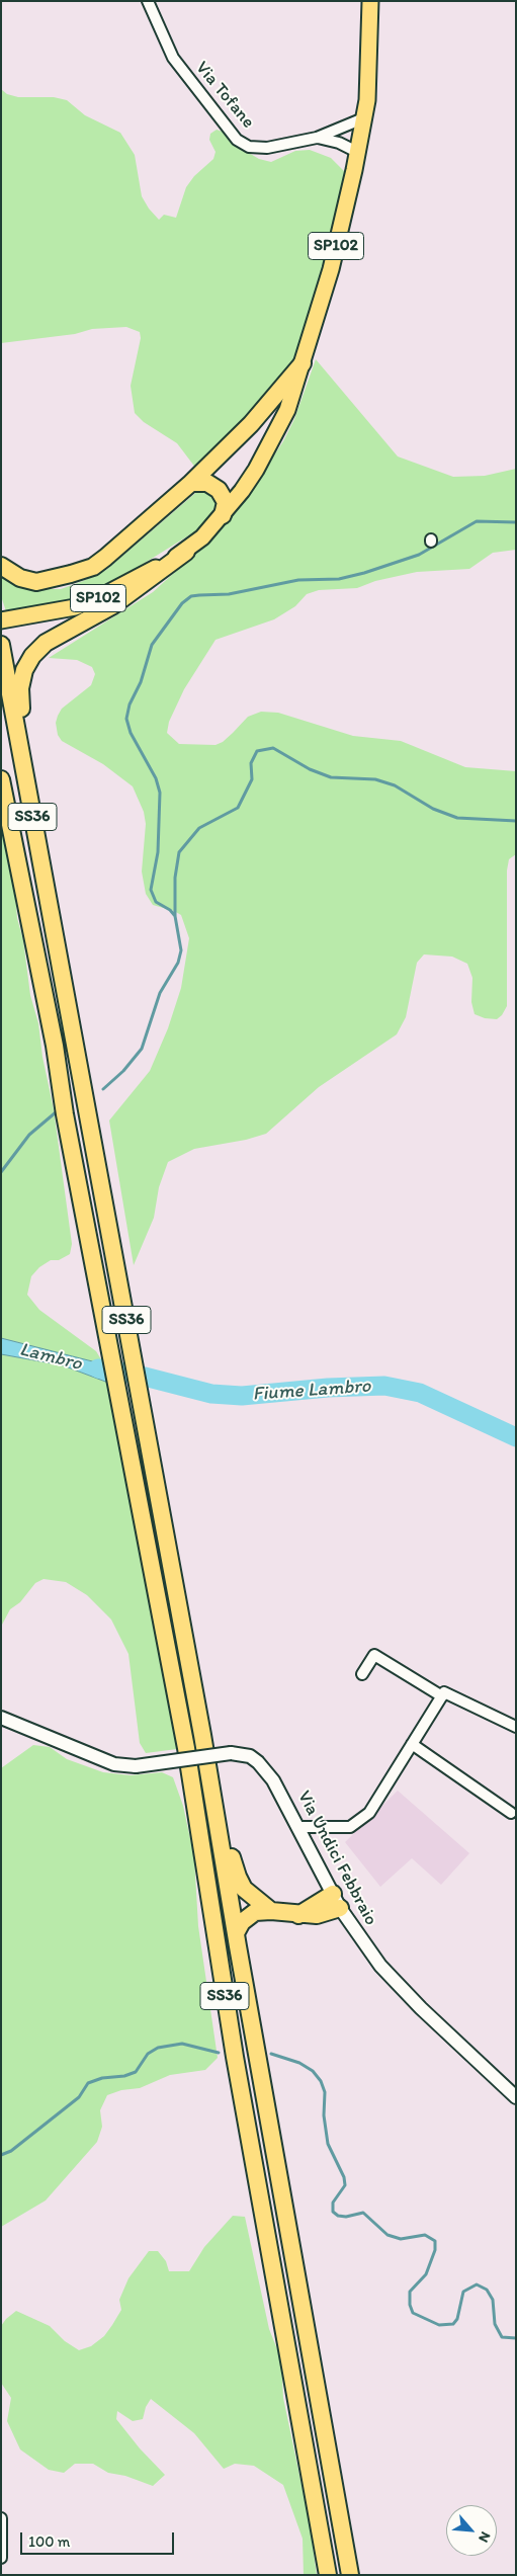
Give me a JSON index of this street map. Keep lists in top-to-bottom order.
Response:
{
  "streets": {
    "highway": ["SS36"],
    "main road": ["SP102"],
    "street": ["Via Tofane", "Via Undici Febbraio"]
  },
  "crossings": [
    ["Via Tofane", "SP102"]
  ],
  "water": ["Lambro", "Fiume Lambro"],
  "scale_bar": "100 m",
  "north": "bottom right"
}
